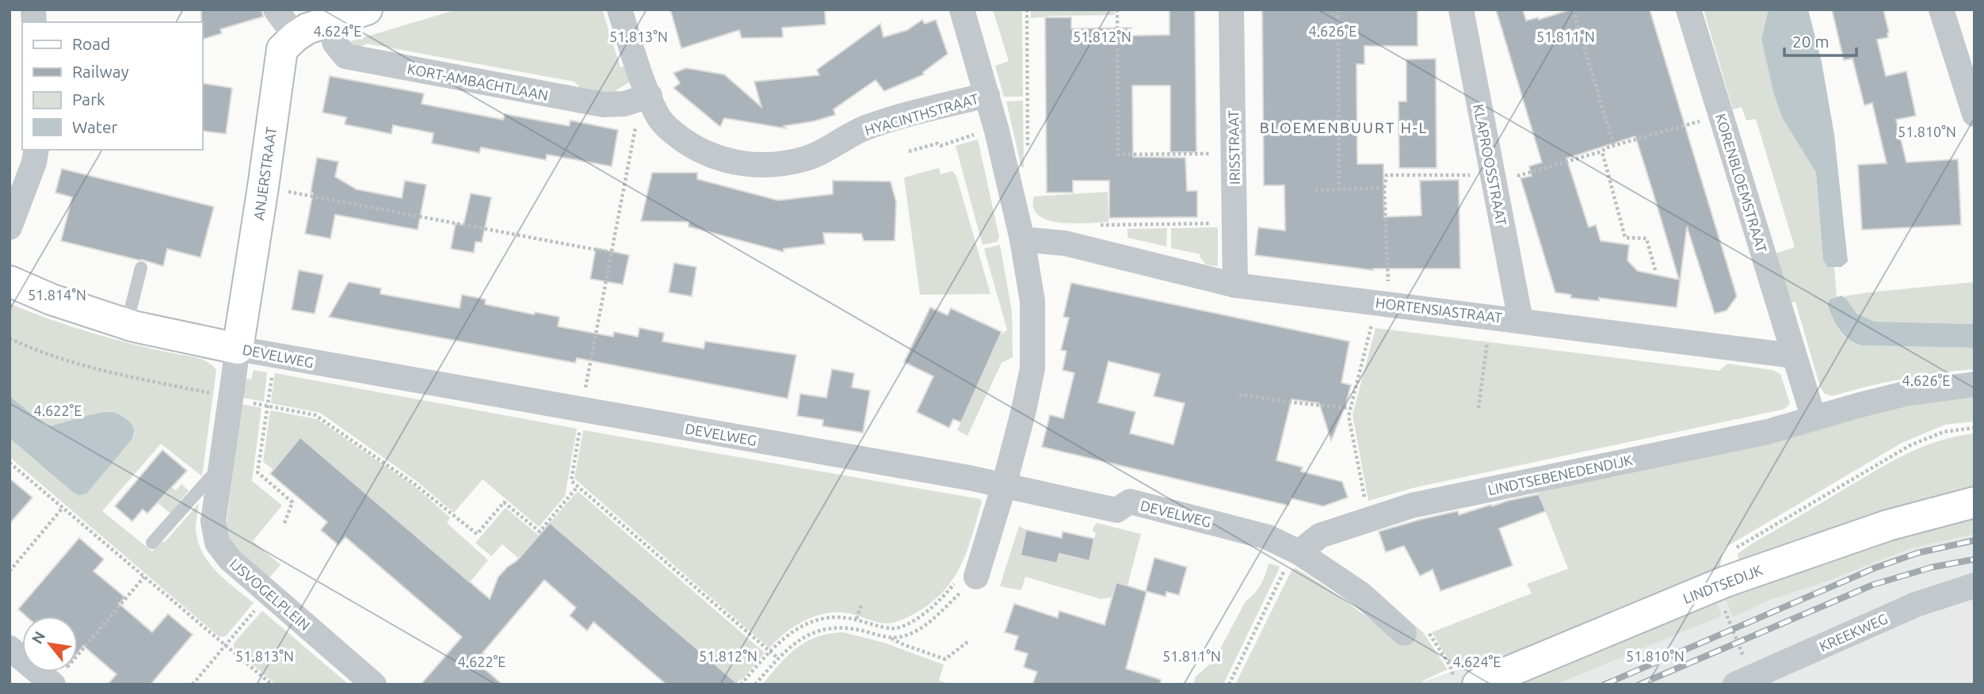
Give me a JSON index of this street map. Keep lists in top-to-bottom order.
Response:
{
  "streets": {
    "street": [
      "KORT-AMBACHTLAAN",
      "HYACINTHSTRAAT",
      "IRISSTRAAT",
      "KLAPROOSSTRAAT",
      "ANJERSTRAAT",
      "KORENBLOEMSTRAAT",
      "HORTENSIASTRAAT",
      "DEVELWEG",
      "LINDTSEBENEDENDIJK",
      "LINDTSEDIJK",
      "IJSVOGELPLEIN",
      "KREEKWEG"
    ]
  },
  "crossings": [
    ["KORT-AMBACHTLAAN", "HYACINTHSTRAAT"],
    ["HYACINTHSTRAAT", "HORTENSIASTRAAT"],
    ["HYACINTHSTRAAT", "DEVELWEG"],
    ["IRISSTRAAT", "HORTENSIASTRAAT"],
    ["KLAPROOSSTRAAT", "HORTENSIASTRAAT"],
    ["ANJERSTRAAT", "DEVELWEG"],
    ["ANJERSTRAAT", "IJSVOGELPLEIN"],
    ["KORENBLOEMSTRAAT", "HORTENSIASTRAAT"],
    ["DEVELWEG", "LINDTSEBENEDENDIJK"],
    ["DEVELWEG", "IJSVOGELPLEIN"]
  ],
  "districts": ["BLOEMENBUURT H-L"],
  "legend": [
    "Road",
    "Railway",
    "Park",
    "Water"
  ],
  "scale_bar": "20 m",
  "north": "top left",
  "coordinates": [
    "4.624°E",
    "4.626°E",
    "51.813°N",
    "51.812°N",
    "51.811°N",
    "51.810°N",
    "51.814°N",
    "4.622°E"
  ]
}
